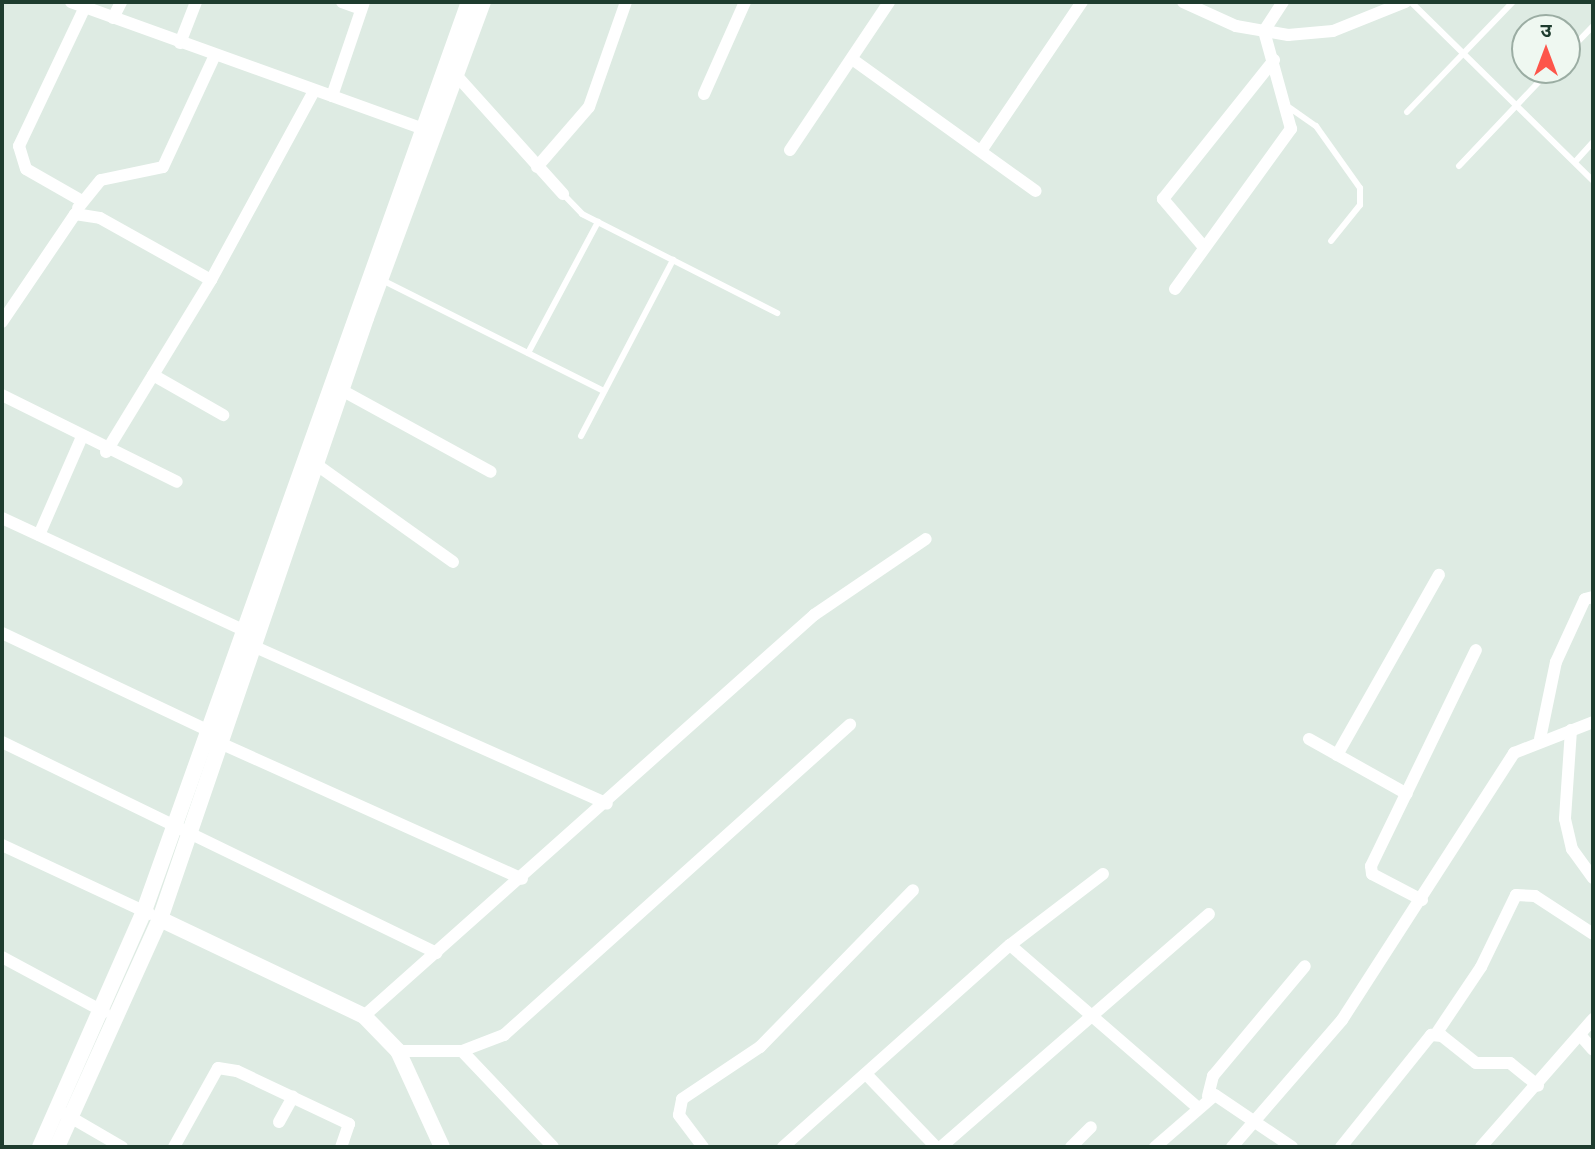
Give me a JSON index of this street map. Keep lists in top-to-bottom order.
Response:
{
  "north": "top"
}
